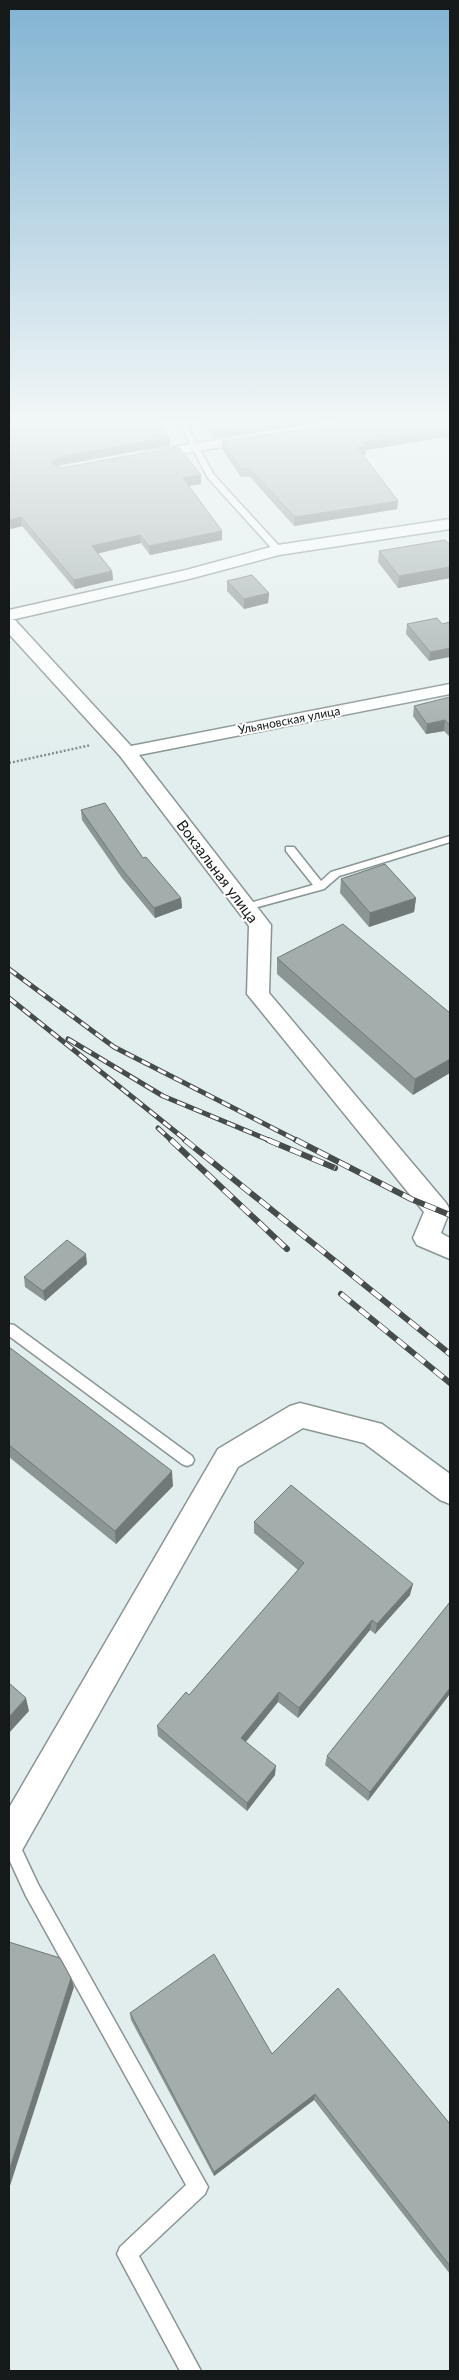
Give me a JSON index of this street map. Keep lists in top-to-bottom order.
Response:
{
  "streets": {
    "street": ["Ульяновская улица", "Вокзальная улица"]
  },
  "crossings": [
    ["Ульяновская улица", "Вокзальная улица"]
  ]
}
